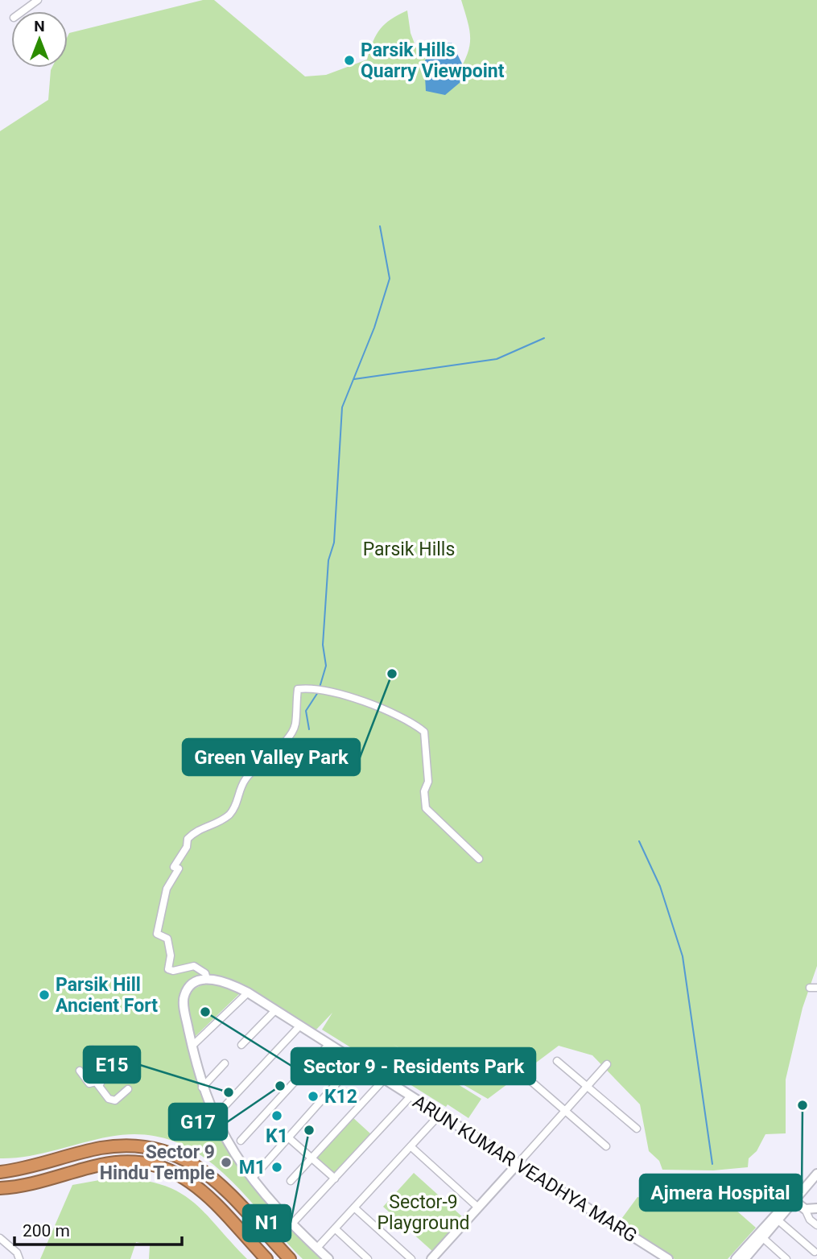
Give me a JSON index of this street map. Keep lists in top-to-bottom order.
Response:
{
  "streets": {
    "street": ["ARUN KUMAR VEADHYA MARG"]
  },
  "parks": ["Parsik Hills", "Sector-9 Playground"],
  "places": [
    "Parsik Hills Quarry Viewpoint",
    "Green Valley Park",
    "Parsik Hill Ancient Fort",
    "Sector 9 - Residents Park",
    "G17",
    "E15",
    "K12",
    "Ajmera Hospital",
    "K1",
    "N1",
    "Sector 9 Hindu Temple",
    "M1"
  ],
  "scale_bar": "200 m",
  "north": "top"
}
